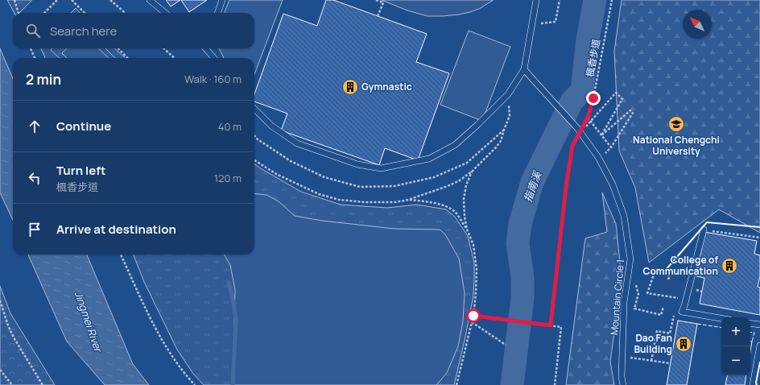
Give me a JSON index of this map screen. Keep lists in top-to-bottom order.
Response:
{
  "streets": {
    "lane": ["Mountain Circle 1"],
    "path": ["楓香步道"]
  },
  "water": ["指南溪", "Jingmei River"],
  "places": {
    "building": ["Gymnastic", "College of Communication", "Dao Fan Building"],
    "school or university": ["National Chengchi University"]
  },
  "north": "top left",
  "page": {
    "search": "Search here",
    "heading": ["2 min", "Walk · 160 m"],
    "list": [
      ["Continue", "40 m"],
      ["Turn left", "楓香步道", "120 m"],
      "Arrive at destination"
    ],
    "map_buttons": ["+", "−"]
  }
}
